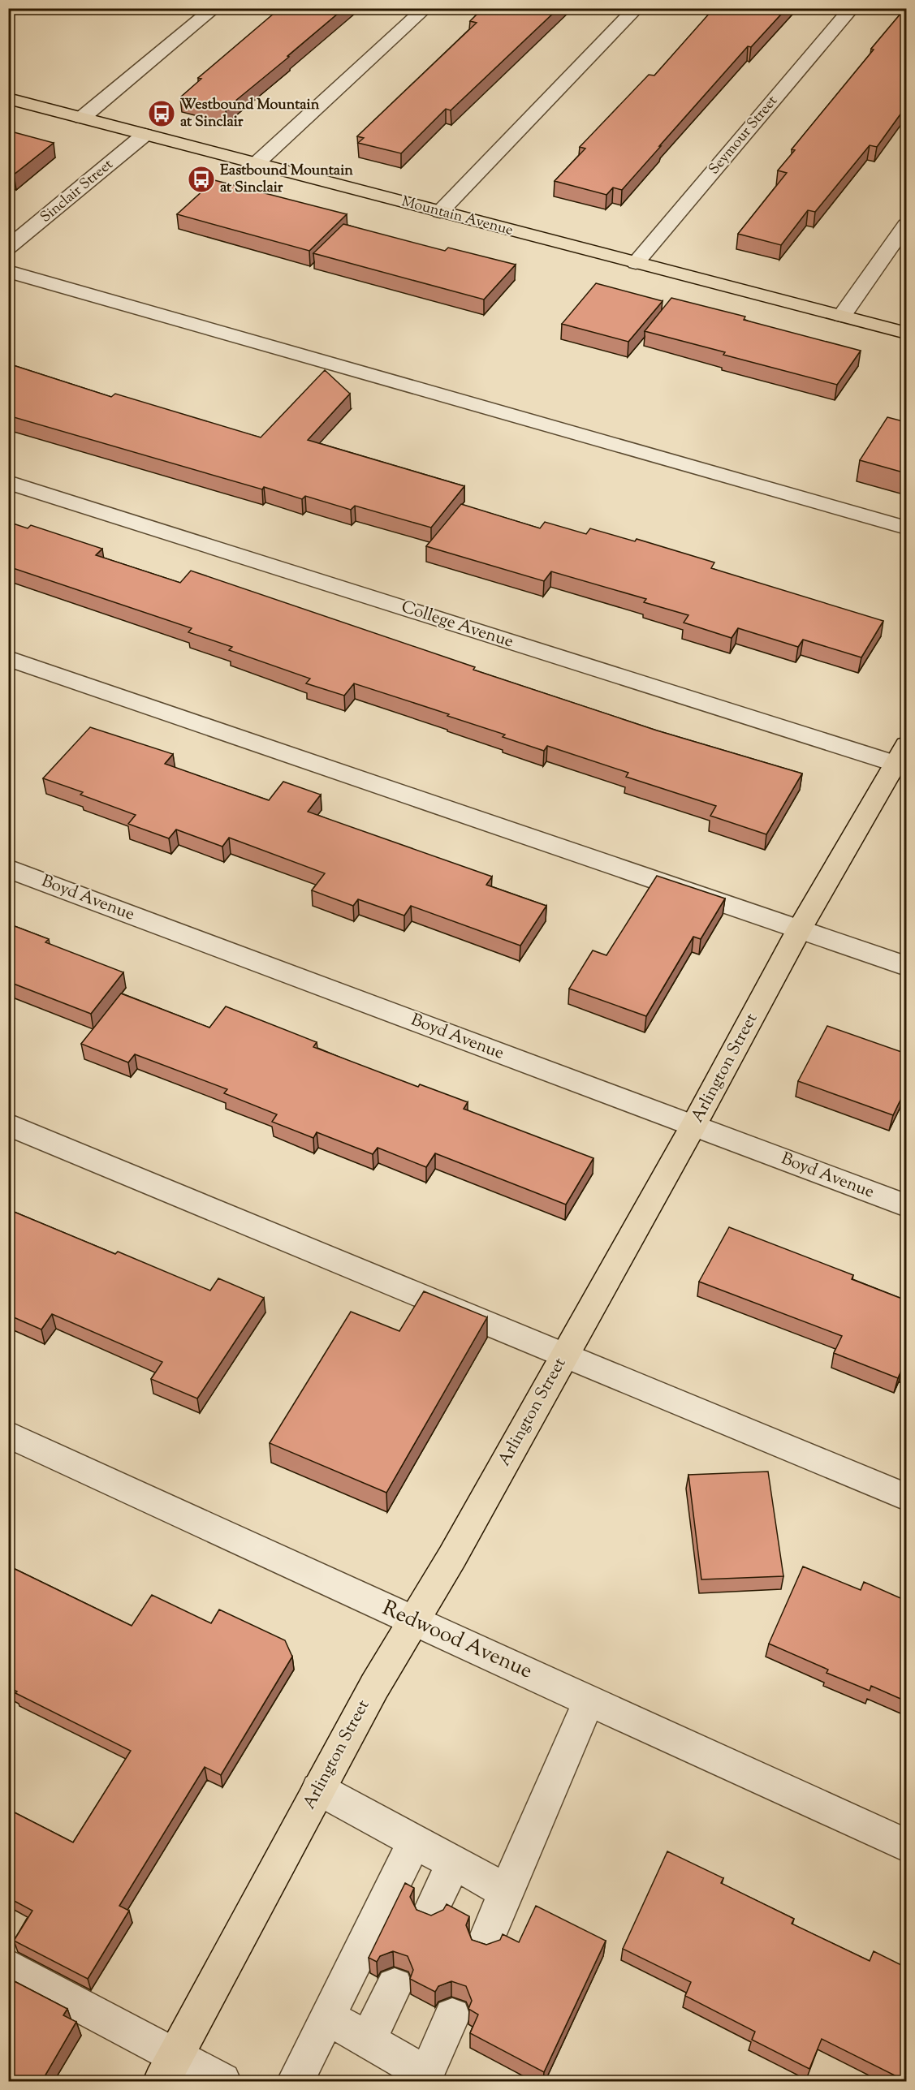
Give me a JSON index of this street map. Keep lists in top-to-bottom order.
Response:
{
  "streets": {
    "main road": ["Mountain Avenue", "Arlington Street"],
    "street": [
      "Seymour Street",
      "Sinclair Street",
      "College Avenue",
      "Boyd Avenue",
      "Redwood Avenue"
    ]
  },
  "crossings": [
    ["Seymour Street", "Mountain Avenue"],
    ["Sinclair Street", "Mountain Avenue"],
    ["College Avenue", "Arlington Street"],
    ["Boyd Avenue", "Arlington Street"],
    ["Arlington Street", "Redwood Avenue"]
  ],
  "places": {
    "bus stop": ["Westbound Mountain at Sinclair", "Eastbound Mountain at Sinclair"]
  }
}
